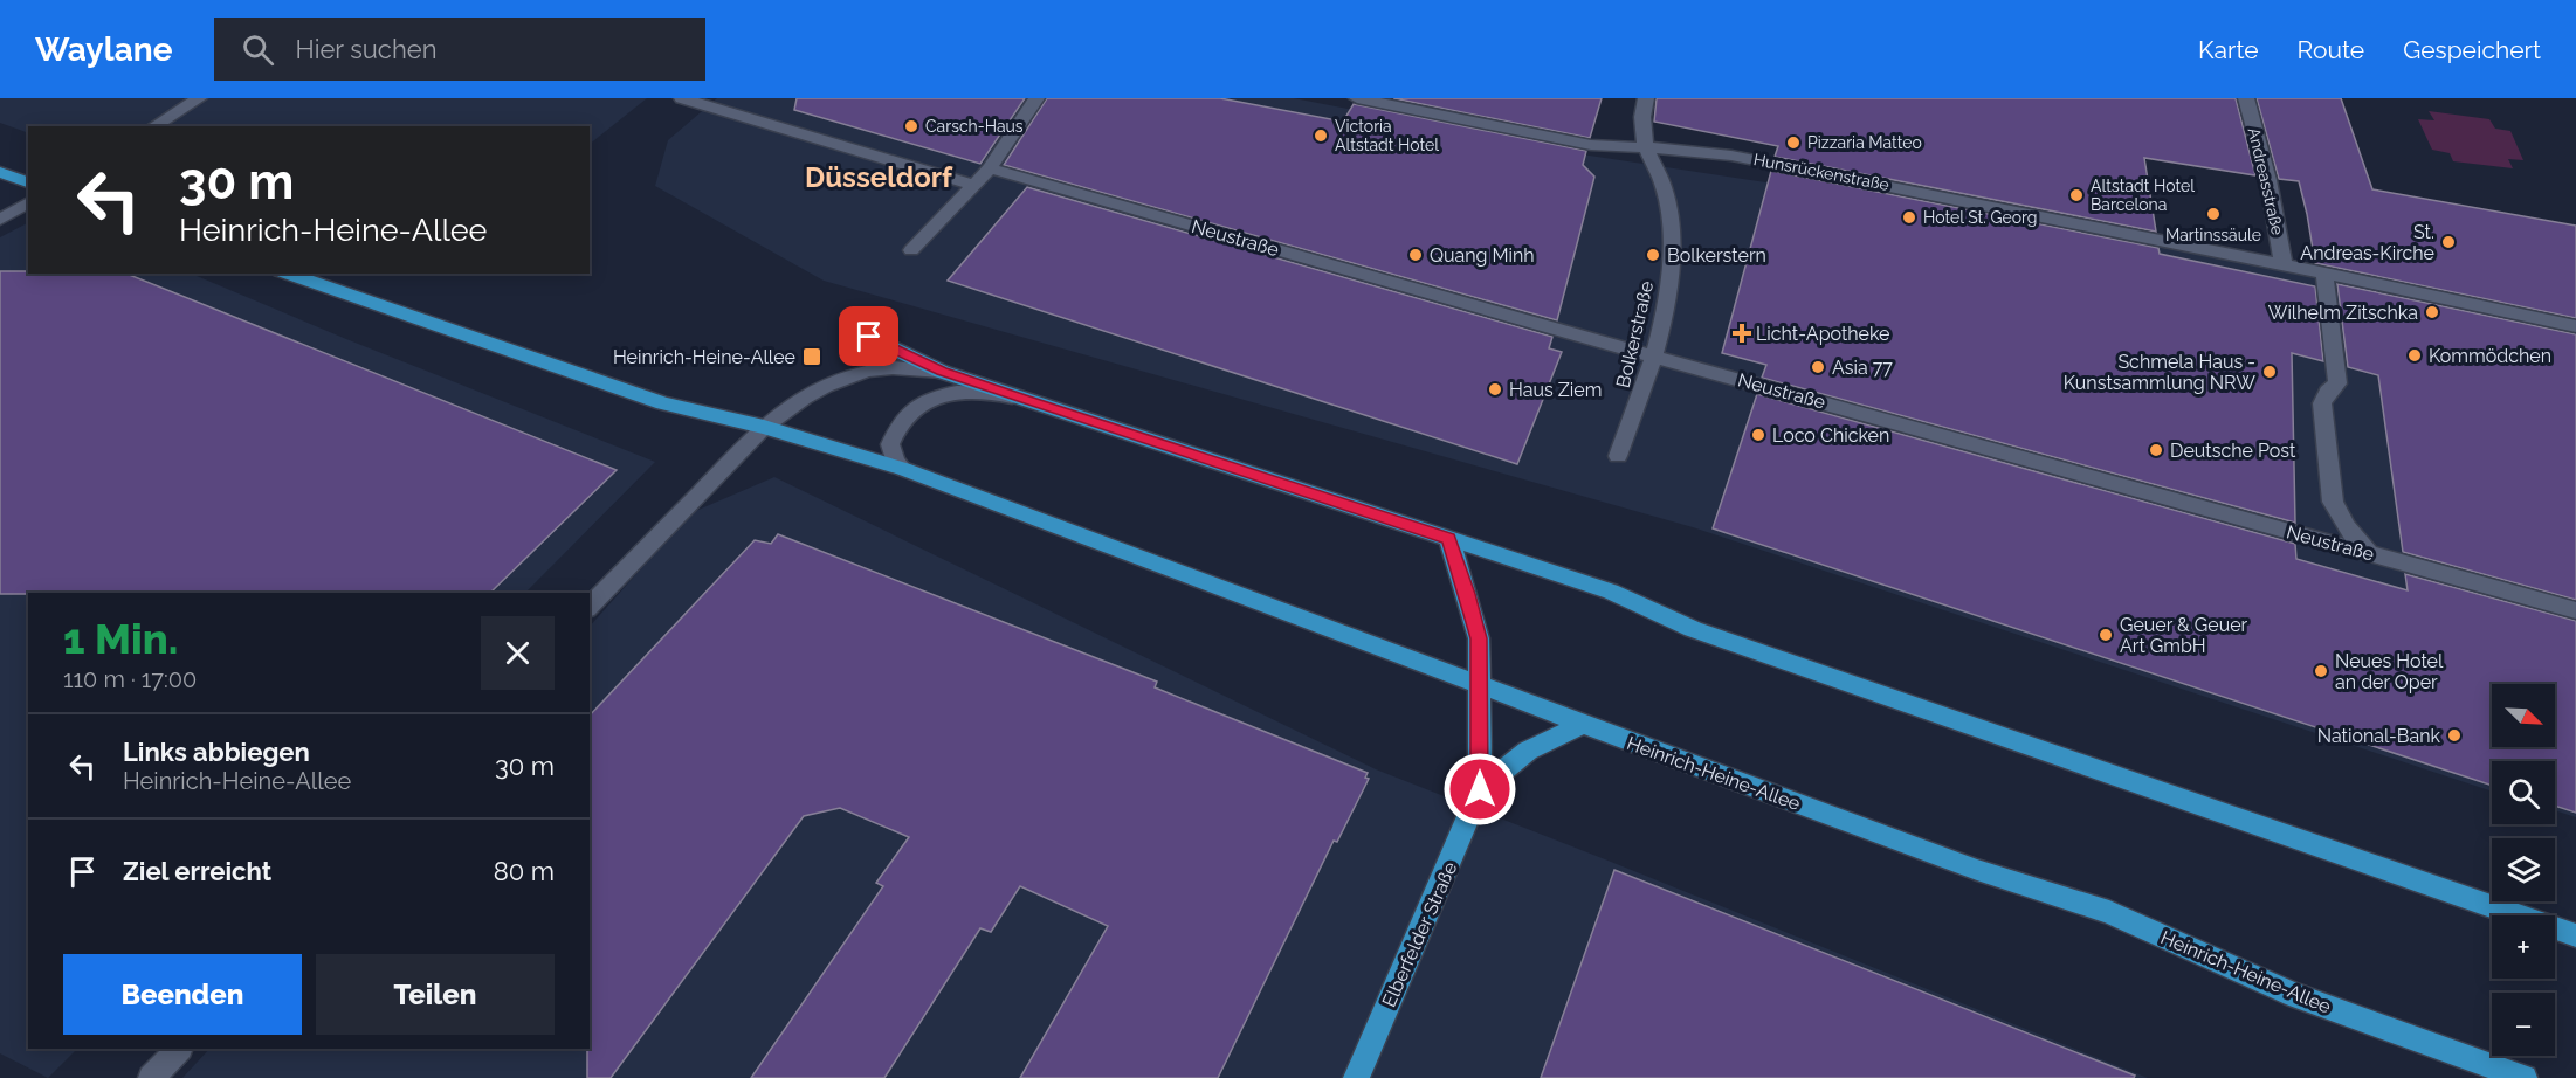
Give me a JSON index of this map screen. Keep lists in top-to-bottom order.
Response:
{
  "streets": {
    "main road": ["Heinrich-Heine-Allee", "Elberfelder Straße"],
    "street": [
      "Hunsrückenstraße",
      "Andreasstraße",
      "Neustraße",
      "Bolkerstraße"
    ]
  },
  "crossings": [
    ["Hunsrückenstraße", "Andreasstraße"],
    ["Hunsrückenstraße", "Bolkerstraße"],
    ["Neustraße", "Bolkerstraße"],
    ["Heinrich-Heine-Allee", "Elberfelder Straße"]
  ],
  "districts": ["Düsseldorf"],
  "places": {
    "other": [
      "Carsch-Haus",
      "Victoria Altstadt Hotel",
      "Pizzaria Matteo",
      "Altstadt Hotel Barcelona",
      "Martinssäule",
      "Hotel St. Georg",
      "St. Andreas-Kirche",
      "Quang Minh",
      "Bolkerstern",
      "Wilhelm Zitschka",
      "Kommödchen",
      "Asia 77",
      "Schmela Haus - Kunstsammlung NRW",
      "Haus Ziem",
      "Loco Chicken",
      "Deutsche Post",
      "Geuer & Geuer Art GmbH",
      "Neues Hotel an der Oper",
      "National-Bank"
    ],
    "health": ["Licht-Apotheke"],
    "transit": ["Heinrich-Heine-Allee"]
  },
  "north": "bottom right",
  "page": {
    "header": "Waylane",
    "search": "Hier suchen",
    "nav": ["Karte", "Route", "Gespeichert"],
    "turn": ["30 m", "Heinrich-Heine-Allee"],
    "heading": ["1 Min.", "110 m · 17:00"],
    "map_buttons": ["+", "−"],
    "list": [
      {
        "name": "Links abbiegen",
        "note": "Heinrich-Heine-Allee",
        "value": "30 m"
      },
      {
        "name": "Ziel erreicht",
        "value": "80 m"
      }
    ],
    "buttons": ["Beenden", "Teilen"]
  }
}
